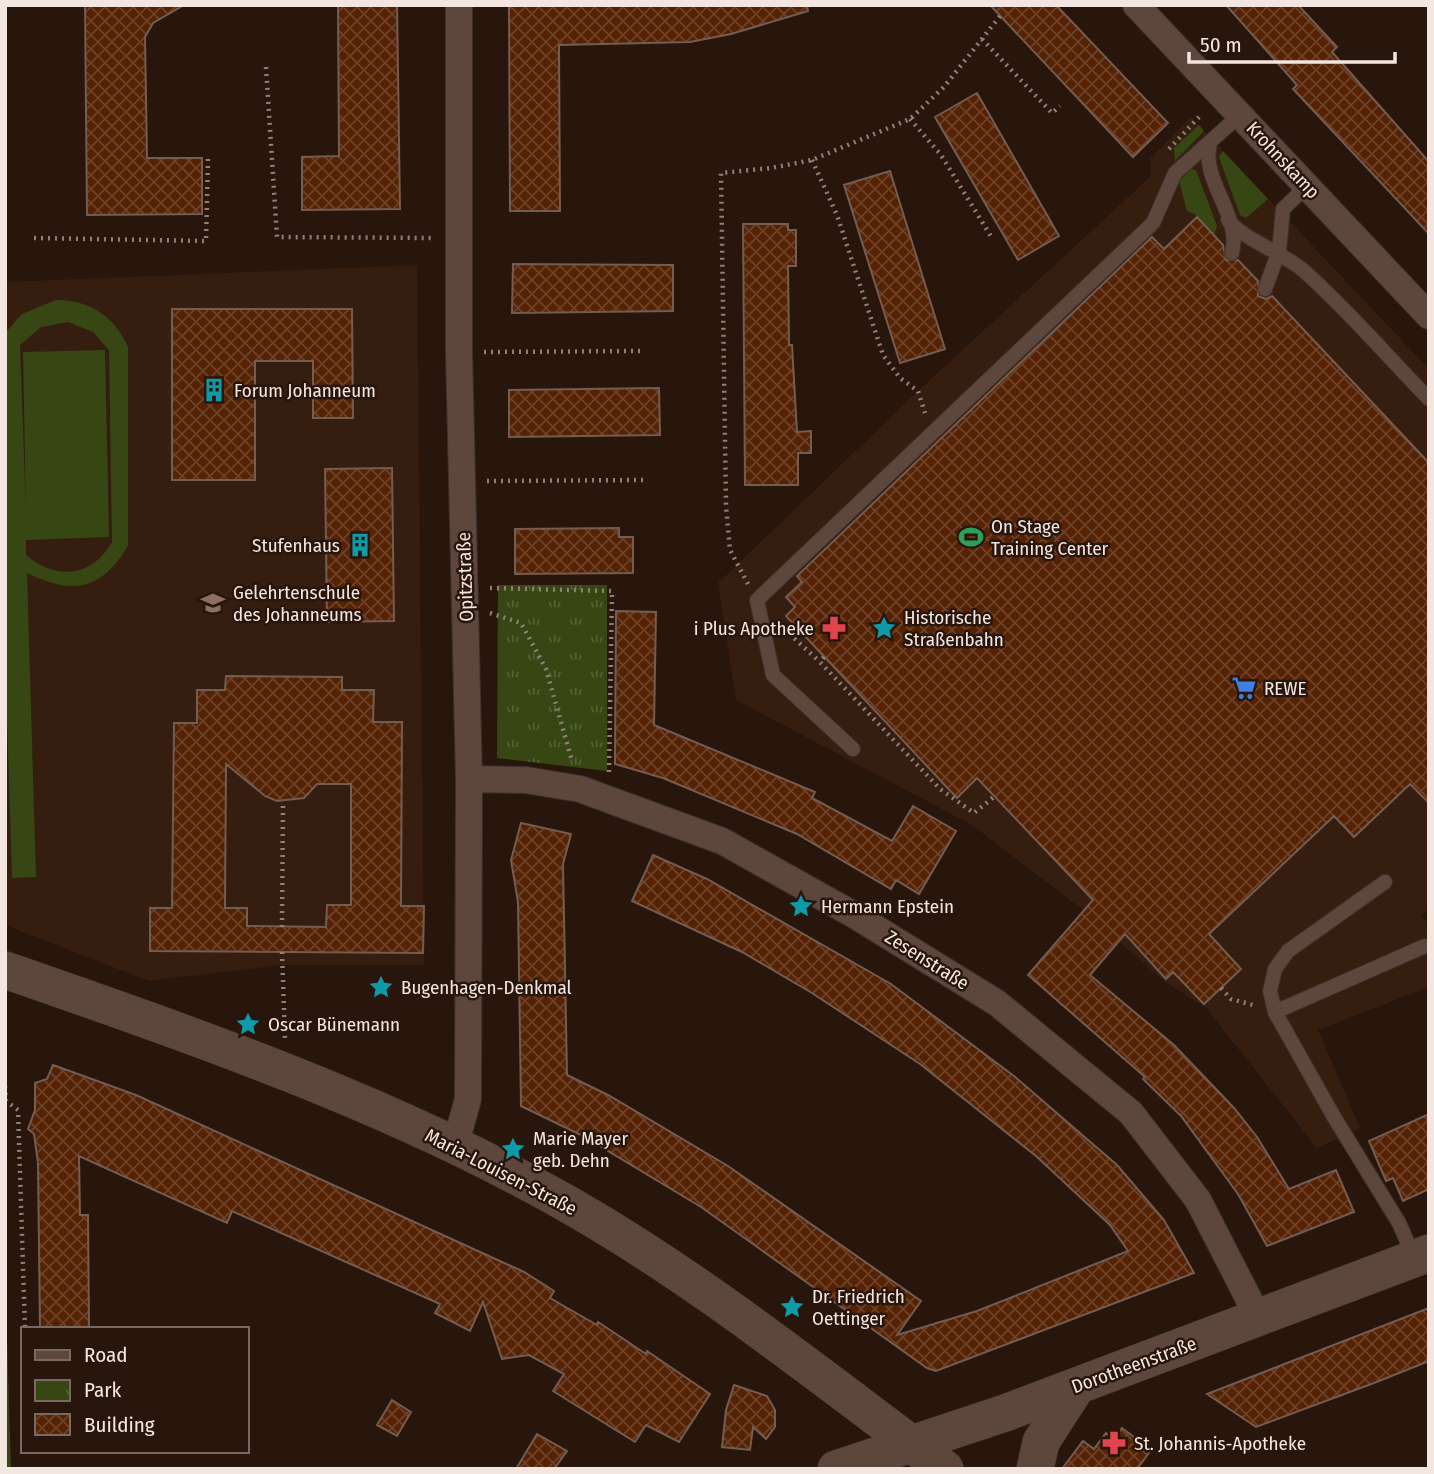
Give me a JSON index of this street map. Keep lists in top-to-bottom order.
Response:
{
  "streets": {
    "main road": ["Maria-Louisen-Straße", "Dorotheenstraße"],
    "street": ["Krohnskamp", "Opitzstraße", "Zesenstraße"]
  },
  "crossings": [
    ["Opitzstraße", "Zesenstraße"],
    ["Opitzstraße", "Maria-Louisen-Straße"],
    ["Zesenstraße", "Dorotheenstraße"],
    ["Maria-Louisen-Straße", "Dorotheenstraße"]
  ],
  "places": {
    "building": ["Forum Johanneum", "Stufenhaus"],
    "sports": ["On Stage Training Center"],
    "school or university": ["Gelehrtenschule des Johanneums"],
    "pharmacy": ["i Plus Apotheke", "St. Johannis-Apotheke"],
    "place": [
      "Historische Straßenbahn",
      "Hermann Epstein",
      "Bugenhagen-Denkmal",
      "Oscar Bünemann",
      "Marie Mayer geb. Dehn",
      "Dr. Friedrich Oettinger"
    ],
    "supermarket": ["REWE"]
  },
  "legend": ["Road", "Park", "Building"],
  "scale_bar": "50 m"
}
